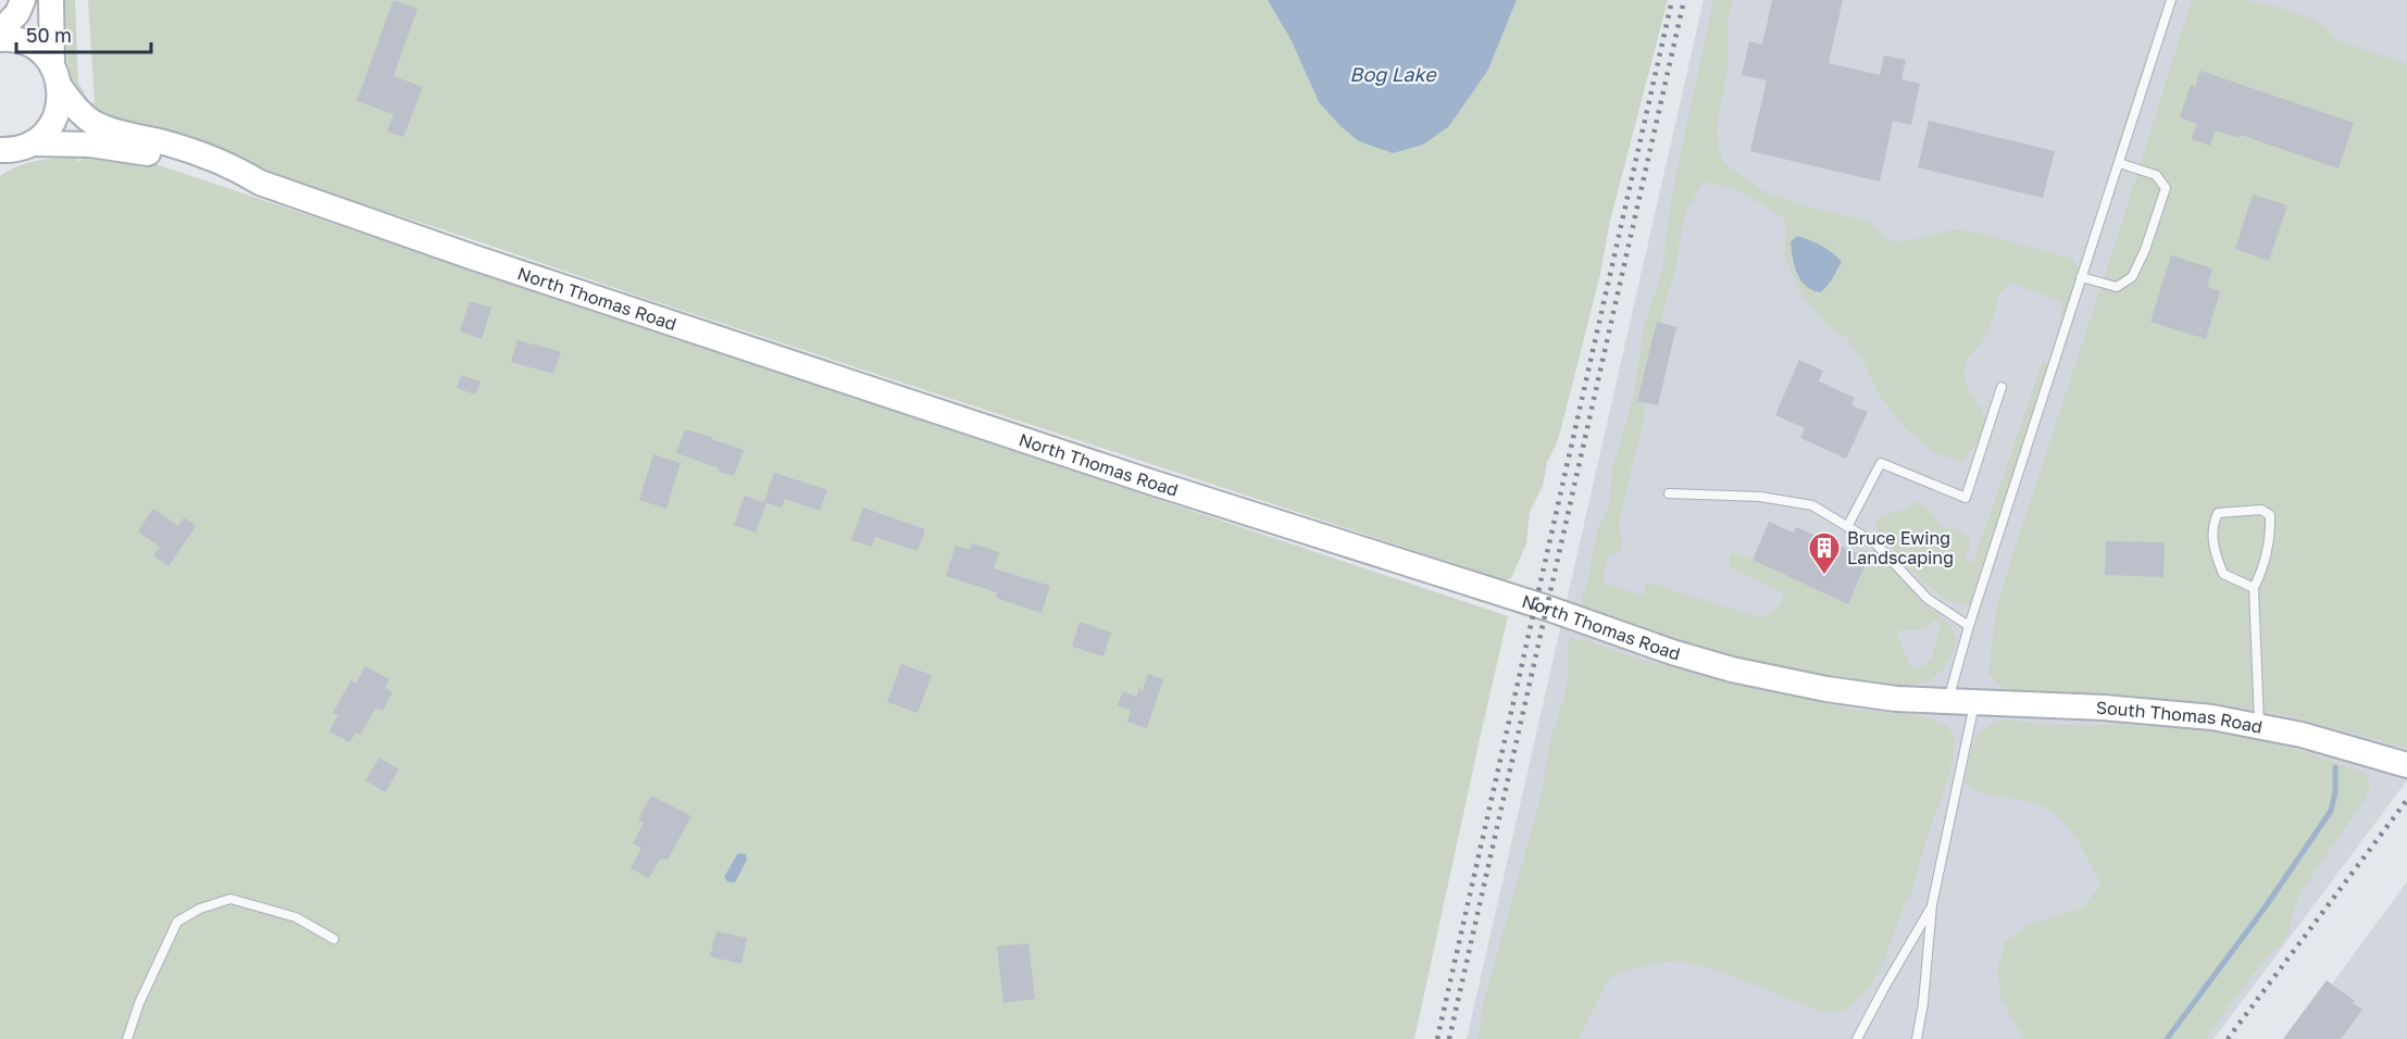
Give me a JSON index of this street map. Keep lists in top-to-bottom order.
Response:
{
  "streets": {
    "main road": ["North Thomas Road", "South Thomas Road"]
  },
  "crossings": [
    ["North Thomas Road", "South Thomas Road"]
  ],
  "water": ["Bog Lake"],
  "places": {
    "building": ["Bruce Ewing Landscaping"]
  },
  "scale_bar": "50 m"
}
